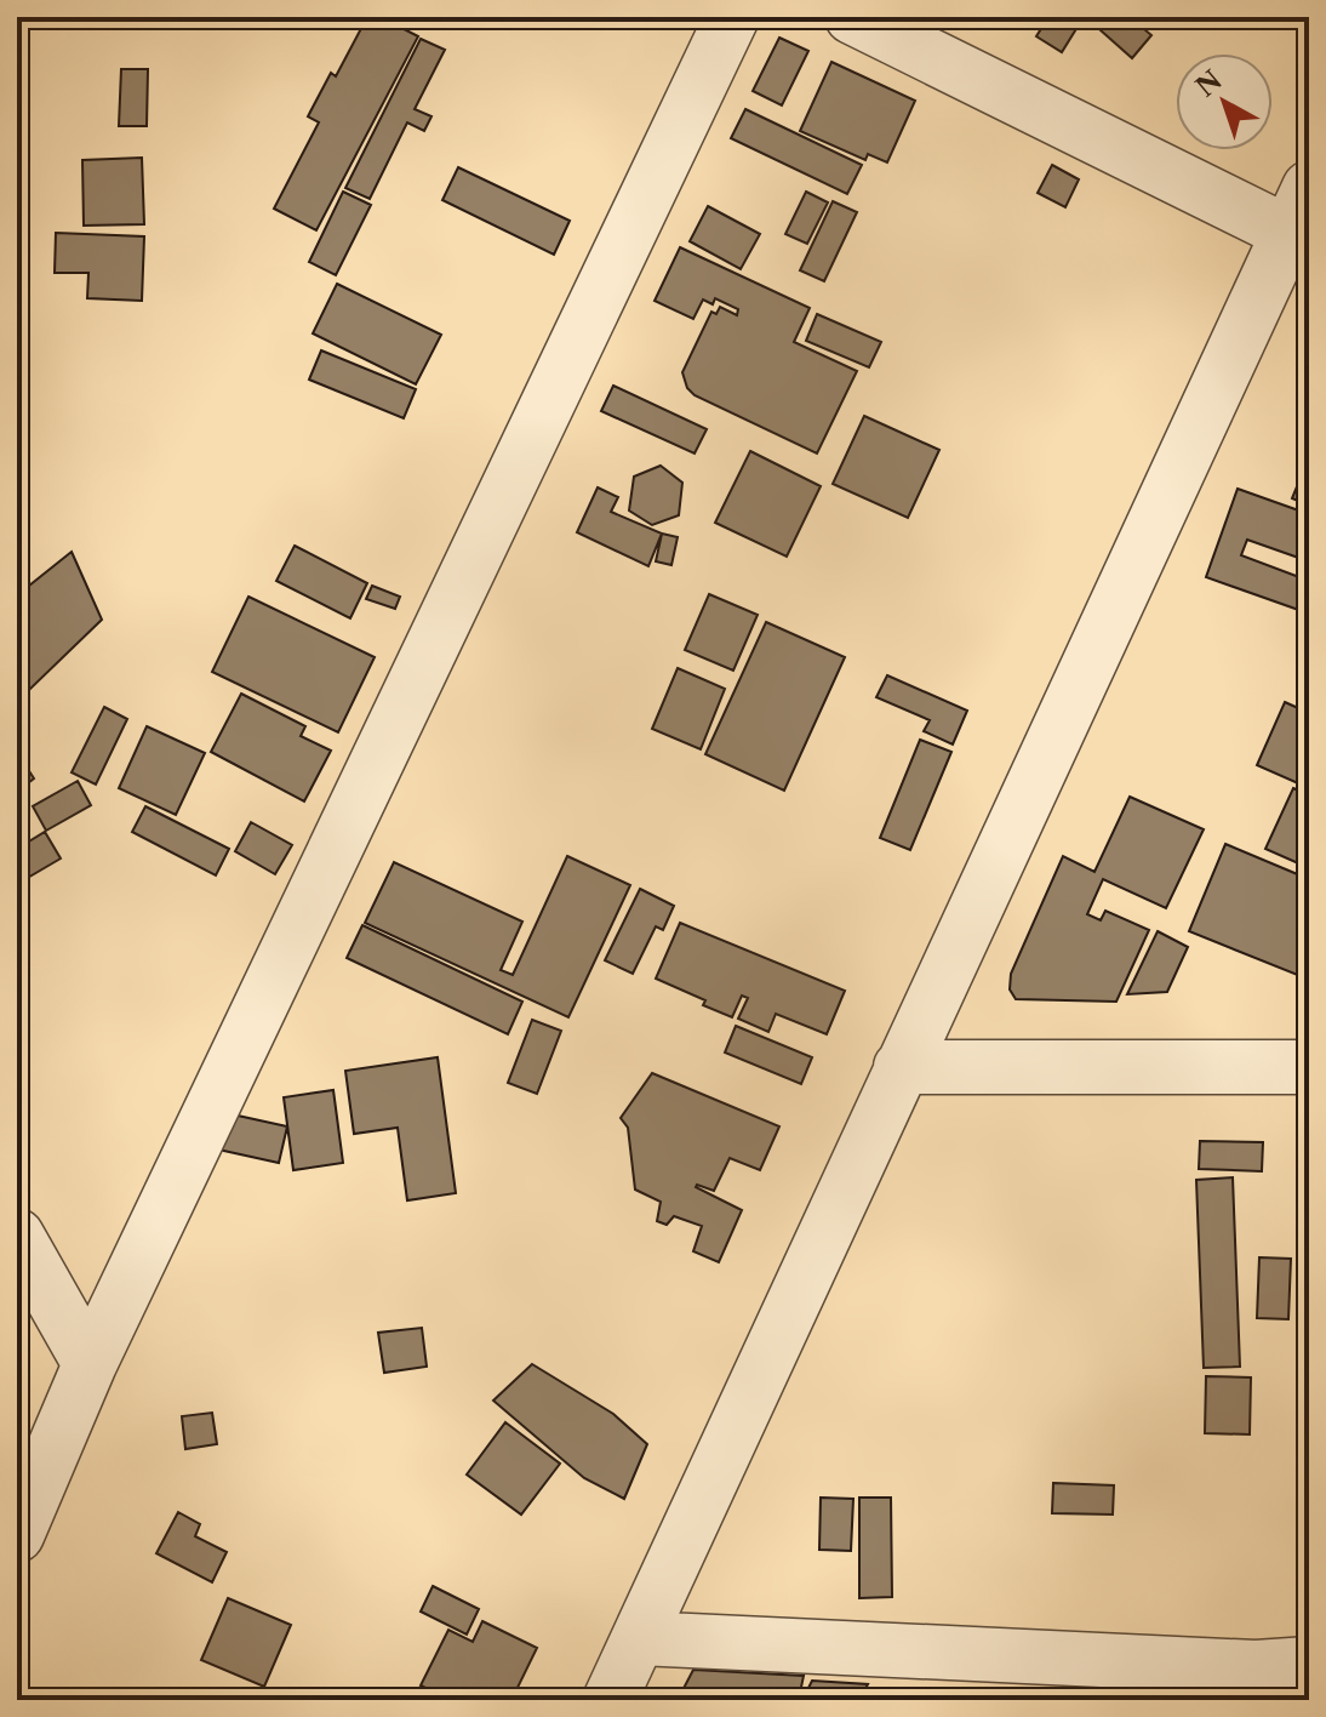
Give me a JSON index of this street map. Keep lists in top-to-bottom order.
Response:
{
  "north": "top left"
}
